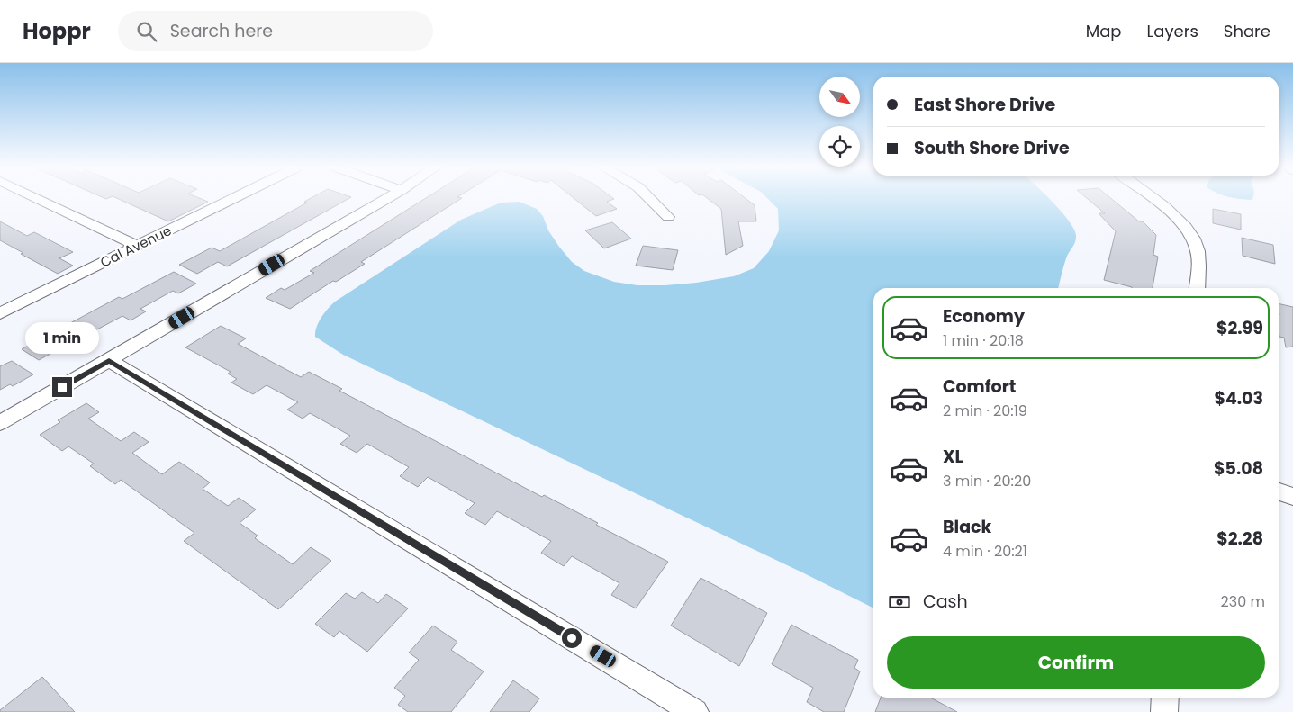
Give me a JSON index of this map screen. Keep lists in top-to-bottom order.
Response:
{
  "streets": {
    "street": ["Cal Avenue"]
  },
  "north": "bottom right",
  "page": {
    "header": "Hoppr",
    "search": "Search here",
    "nav": ["Map", "Layers", "Share"],
    "banner": ["East Shore Drive", "South Shore Drive"],
    "list": [
      {
        "name": "Economy",
        "note": "1 min · 20:18",
        "value": "$2.99"
      },
      {
        "name": "Comfort",
        "note": "2 min · 20:19",
        "value": "$4.03"
      },
      {
        "name": "XL",
        "note": "3 min · 20:20",
        "value": "$5.08"
      },
      {
        "name": "Black",
        "note": "4 min · 20:21",
        "value": "$2.28"
      }
    ],
    "bubble": "1 min",
    "pay": ["Cash", "230 m"],
    "buttons": "Confirm"
  }
}
